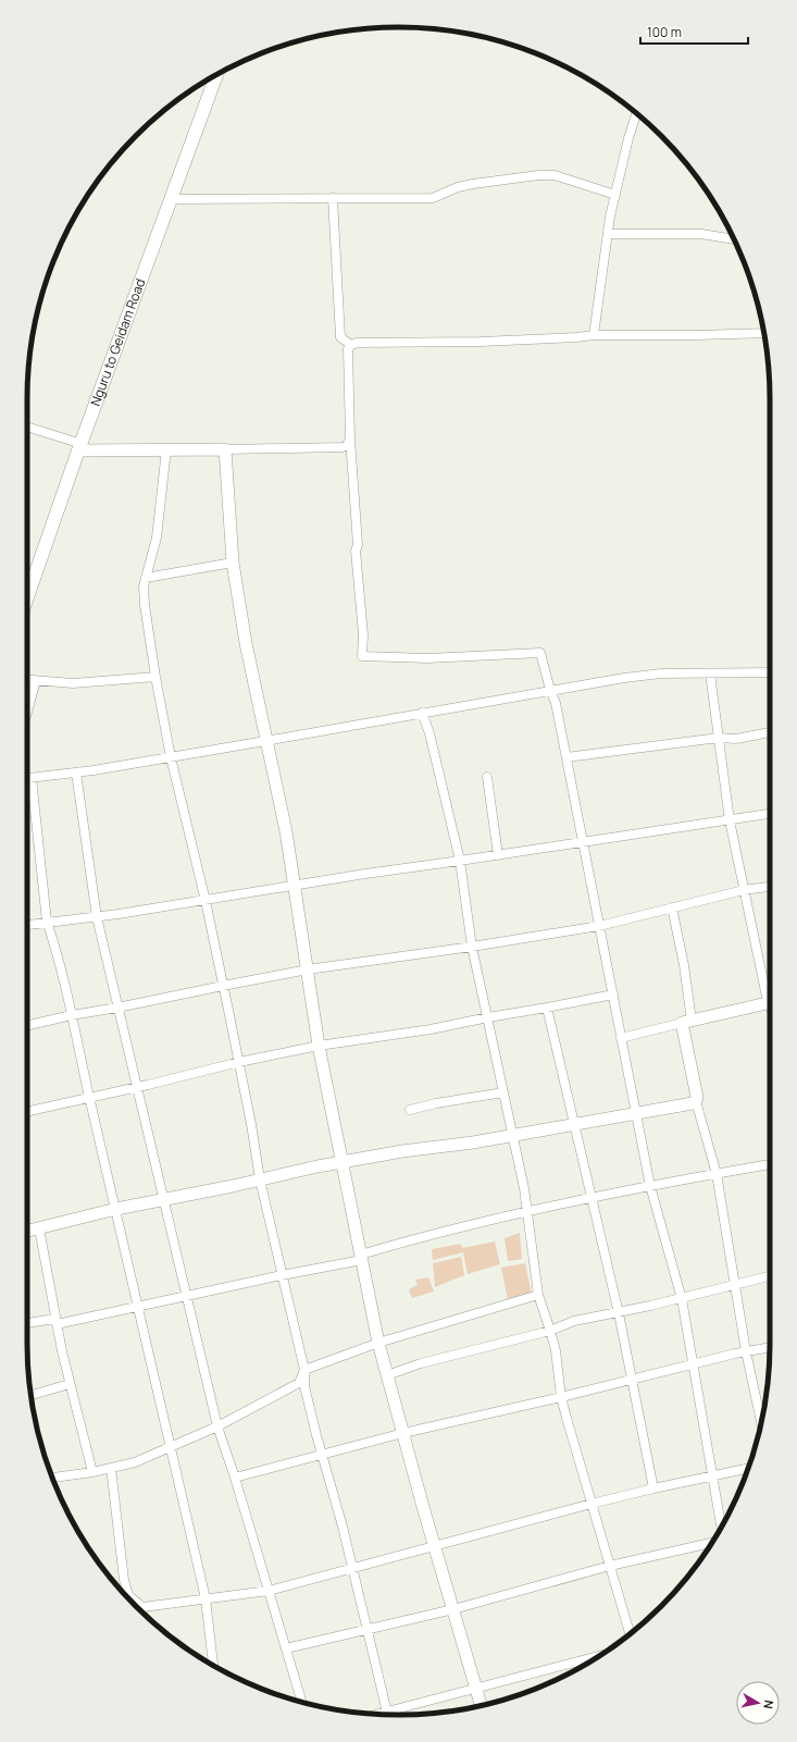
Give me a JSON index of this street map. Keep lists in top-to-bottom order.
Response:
{
  "streets": {
    "main road": ["Nguru to Geidam Road"]
  },
  "scale_bar": "100 m",
  "north": "right"
}
